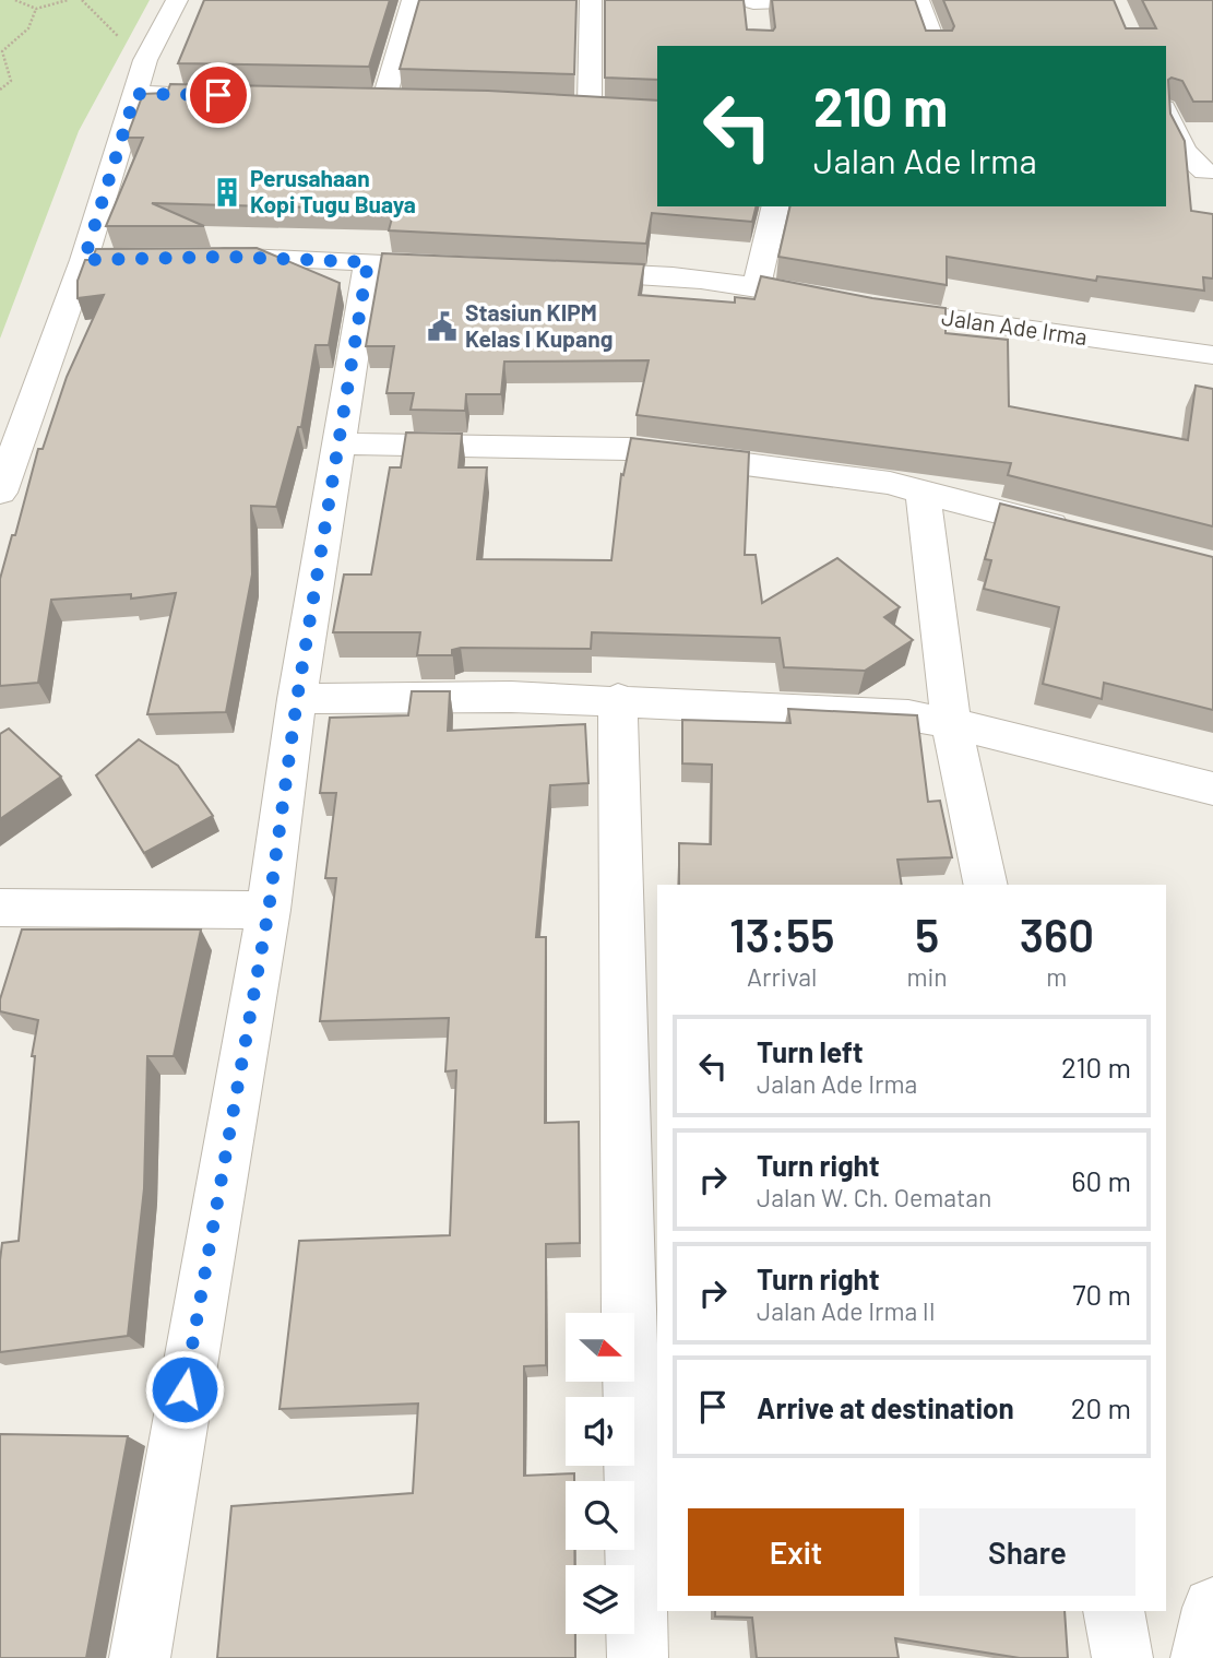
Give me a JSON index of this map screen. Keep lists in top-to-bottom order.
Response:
{
  "streets": {
    "street": ["Jalan Ade Irma"]
  },
  "places": {
    "building": ["Perusahaan Kopi Tugu Buaya"],
    "public building": ["Stasiun KIPM Kelas I Kupang"]
  },
  "north": "right",
  "page": {
    "turn": ["210 m", "Jalan Ade Irma"],
    "eta": [
      "13:55",
      "Arrival",
      "5",
      "min",
      "360",
      "m"
    ],
    "list": [
      {
        "name": "Turn left",
        "note": "Jalan Ade Irma",
        "value": "210 m"
      },
      {
        "name": "Turn right",
        "note": "Jalan W. Ch. Oematan",
        "value": "60 m"
      },
      {
        "name": "Turn right",
        "note": "Jalan Ade Irma II",
        "value": "70 m"
      },
      {
        "name": "Arrive at destination",
        "value": "20 m"
      }
    ],
    "buttons": ["Exit", "Share"]
  }
}
